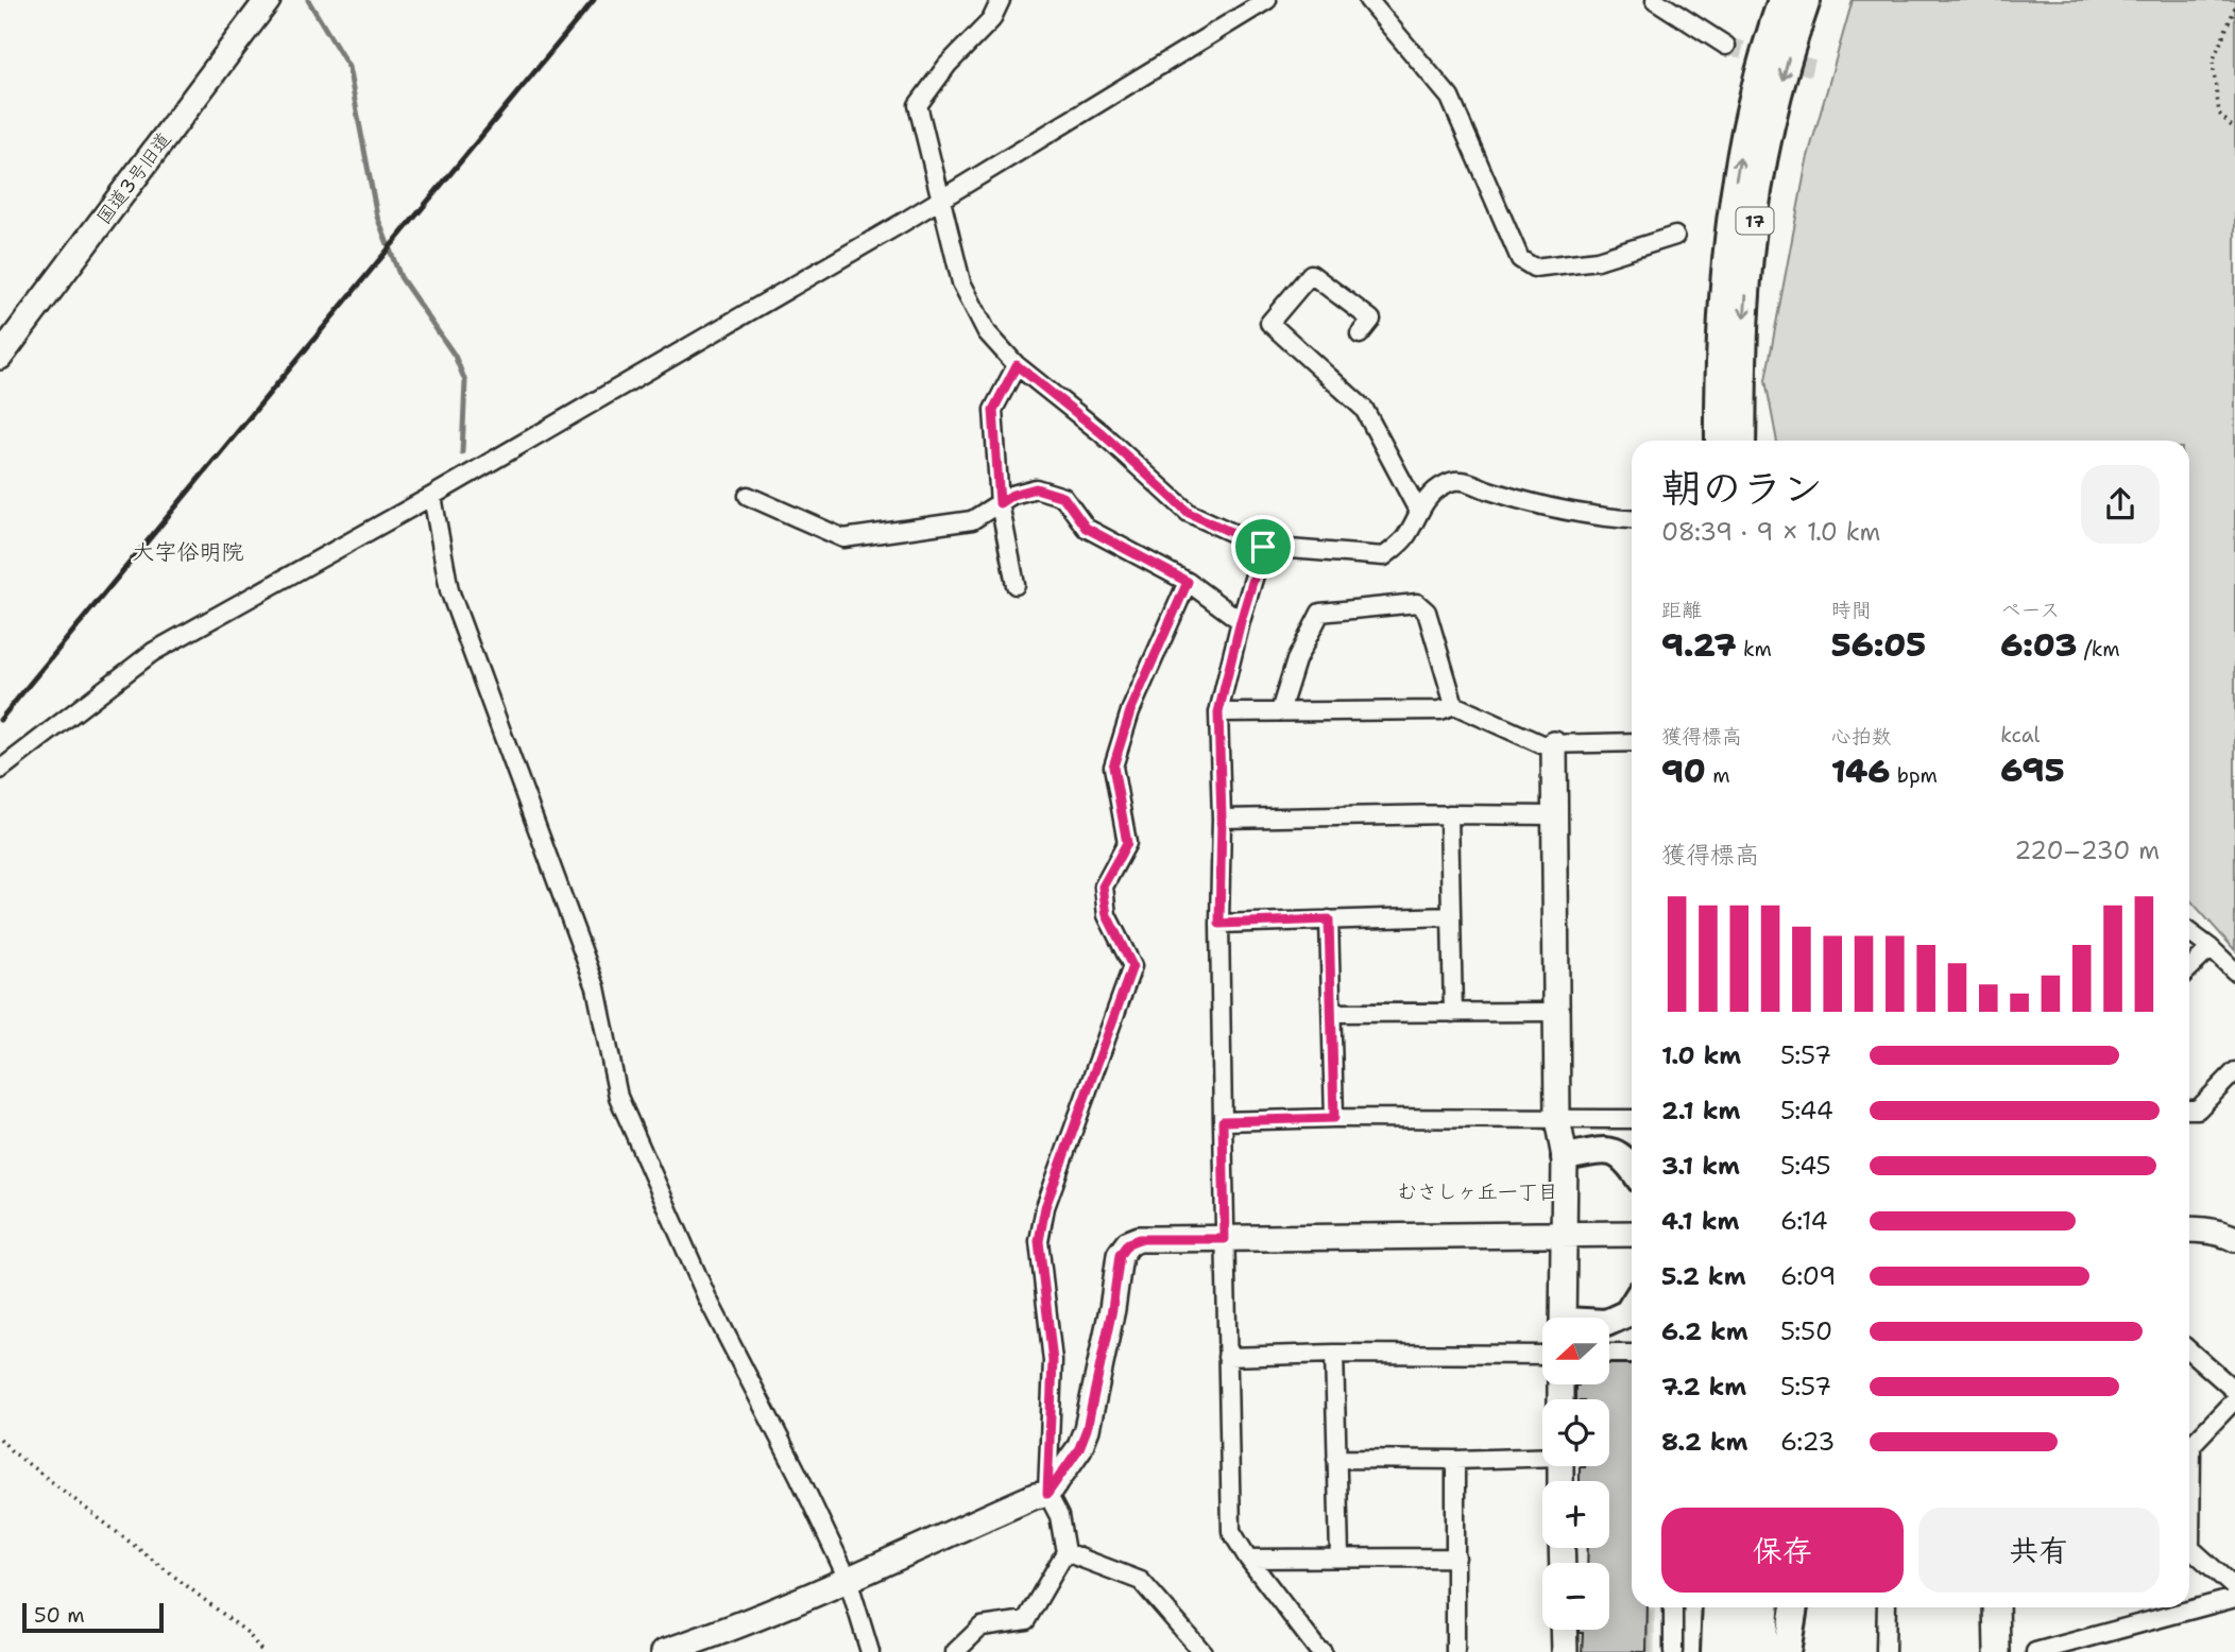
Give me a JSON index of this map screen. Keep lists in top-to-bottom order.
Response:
{
  "streets": {
    "main road": ["17"],
    "street": ["国道3号旧道"]
  },
  "districts": ["大字俗明院", "むさしヶ丘一丁目"],
  "scale_bar": "50 m",
  "north": "left",
  "page": {
    "heading": ["朝のラン", "08:39 · 9 × 1.0 km"],
    "stats": [
      ["距離", "9.27 km"],
      ["時間", "56:05"],
      ["ペース", "6:03 /km"],
      ["獲得標高", "90 m"],
      ["心拍数", "146 bpm"],
      ["kcal", "695"]
    ],
    "chart": ["獲得標高", "220–230 m"],
    "list": [
      {
        "name": "1.0 km",
        "note": "5:57"
      },
      {
        "name": "2.1 km",
        "note": "5:44"
      },
      {
        "name": "3.1 km",
        "note": "5:45"
      },
      {
        "name": "4.1 km",
        "note": "6:14"
      },
      {
        "name": "5.2 km",
        "note": "6:09"
      },
      {
        "name": "6.2 km",
        "note": "5:50"
      },
      {
        "name": "7.2 km",
        "note": "5:57"
      },
      {
        "name": "8.2 km",
        "note": "6:23"
      }
    ],
    "map_buttons": ["+", "−"],
    "buttons": ["保存", "共有"],
    "scale": "50 m"
  }
}
